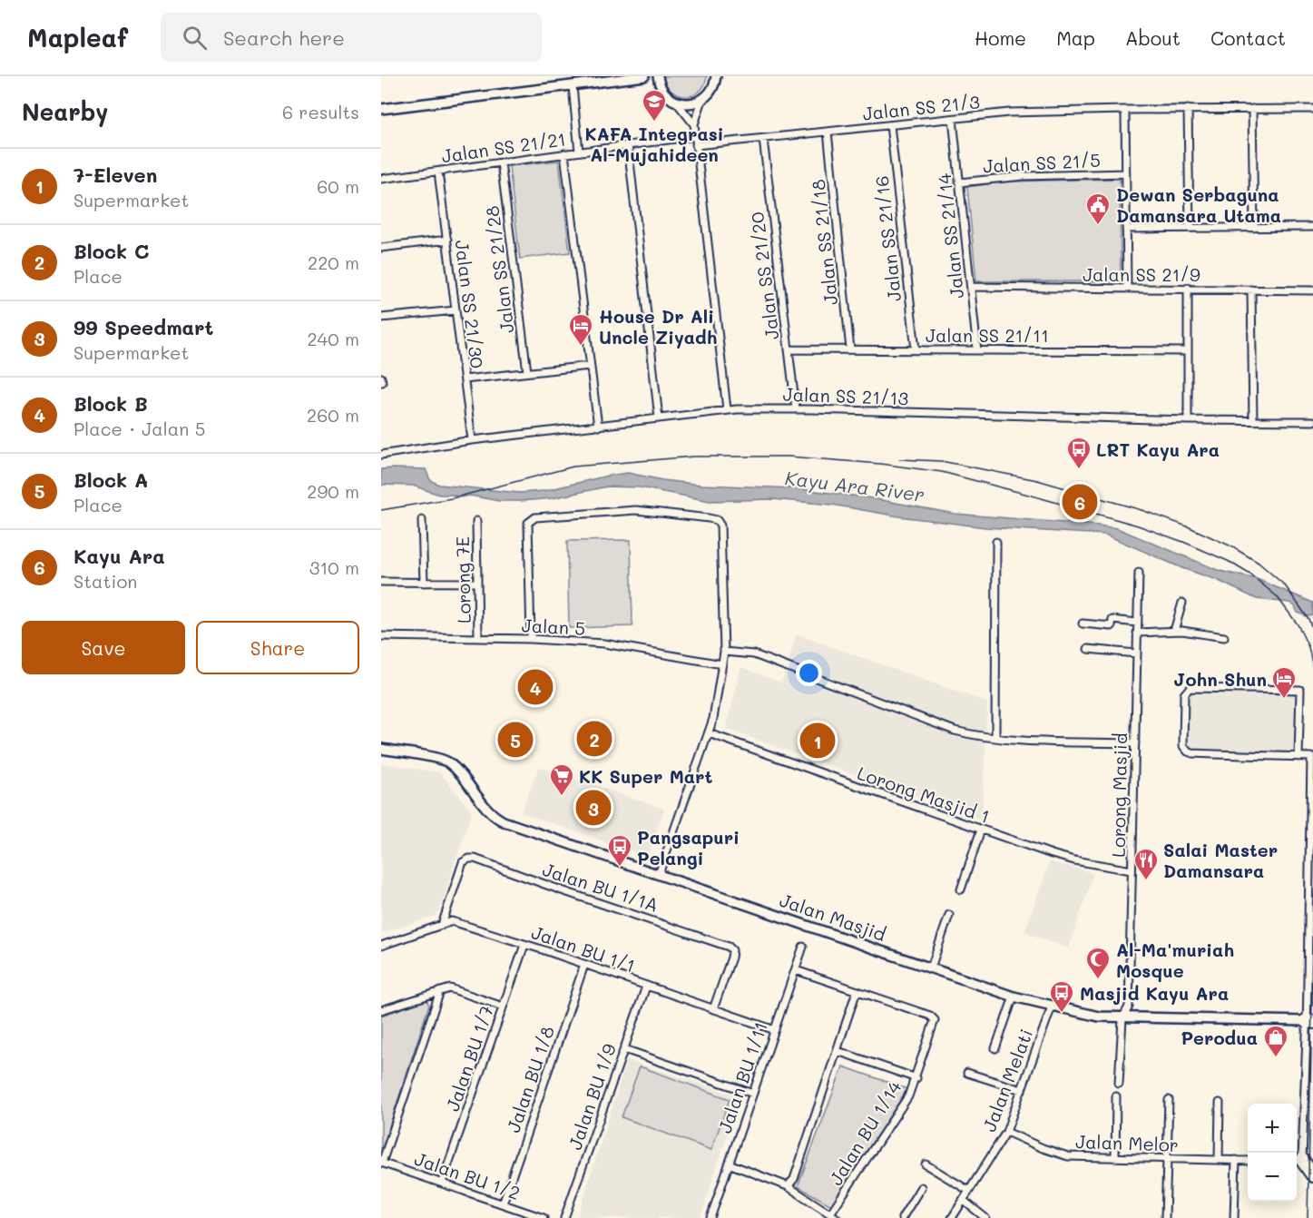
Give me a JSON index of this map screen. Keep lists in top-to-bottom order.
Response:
{
  "streets": {
    "street": [
      "Jalan SS 21/3",
      "Jalan SS 21/21",
      "Jalan SS 21/5",
      "Jalan SS 21/14",
      "Jalan SS 21/16",
      "Jalan SS 21/18",
      "Jalan SS 21/28",
      "Jalan SS 21/9",
      "Jalan SS 21/20",
      "Jalan SS 21/30",
      "Jalan SS 21/11",
      "Jalan SS 21/13",
      "Lorong 7E",
      "Jalan 5",
      "Lorong Masjid 1",
      "Lorong Masjid",
      "Jalan BU 1/1A",
      "Jalan Masjid",
      "Jalan BU 1/1",
      "Jalan BU 1/7",
      "Jalan BU 1/11",
      "Jalan BU 1/8",
      "Jalan Melati",
      "Jalan BU 1/9",
      "Jalan BU 1/14",
      "Jalan Melor",
      "Jalan BU 1/2"
    ]
  },
  "crossings": [
    ["Jalan SS 21/3", "Jalan SS 21/14"],
    ["Jalan SS 21/3", "Jalan SS 21/16"],
    ["Jalan SS 21/3", "Jalan SS 21/18"],
    ["Jalan SS 21/3", "Jalan SS 21/20"],
    ["Jalan SS 21/21", "Jalan SS 21/28"],
    ["Jalan SS 21/21", "Jalan SS 21/30"],
    ["Jalan SS 21/5", "Jalan SS 21/14"],
    ["Jalan SS 21/14", "Jalan SS 21/9"],
    ["Jalan SS 21/14", "Jalan SS 21/11"],
    ["Jalan SS 21/16", "Jalan SS 21/11"],
    ["Jalan SS 21/18", "Jalan SS 21/11"],
    ["Jalan SS 21/20", "Jalan SS 21/11"],
    ["Jalan SS 21/20", "Jalan SS 21/13"],
    ["Jalan SS 21/30", "Jalan SS 21/13"],
    ["Lorong 7E", "Jalan 5"],
    ["Lorong Masjid 1", "Lorong Masjid"],
    ["Lorong Masjid", "Jalan Masjid"],
    ["Jalan BU 1/1A", "Jalan BU 1/1"],
    ["Jalan Masjid", "Jalan Melati"],
    ["Jalan BU 1/1", "Jalan BU 1/7"],
    ["Jalan BU 1/1", "Jalan BU 1/11"],
    ["Jalan BU 1/1", "Jalan BU 1/8"],
    ["Jalan BU 1/1", "Jalan BU 1/9"],
    ["Jalan BU 1/7", "Jalan BU 1/2"],
    ["Jalan BU 1/11", "Jalan BU 1/14"],
    ["Jalan BU 1/8", "Jalan BU 1/2"],
    ["Jalan Melati", "Jalan Melor"]
  ],
  "water": ["Kayu Ara River"],
  "places": {
    "school or university": ["KAFA Integrasi Al-Mujahideen"],
    "public building": ["Dewan Serbaguna Damansara Utama"],
    "hotel": ["House Dr Ali Uncle Ziyadh", "John Shun"],
    "bus stop": ["LRT Kayu Ara", "Pangsapuri Pelangi", "Masjid Kayu Ara"],
    "supermarket": ["KK Super Mart"],
    "restaurant": ["Salai Master Damansara"],
    "mosque": ["Al-Ma'muriah Mosque"],
    "shop": ["Perodua"]
  },
  "page": {
    "header": "Mapleaf",
    "search": "Search here",
    "nav": [
      "Home",
      "Map",
      "About",
      "Contact"
    ],
    "heading": ["Nearby", "6 results"],
    "list": [
      {
        "mark": "1",
        "name": "7-Eleven",
        "note": "Supermarket",
        "value": "60 m"
      },
      {
        "mark": "2",
        "name": "Block C",
        "note": "Place",
        "value": "220 m"
      },
      {
        "mark": "3",
        "name": "99 Speedmart",
        "note": "Supermarket",
        "value": "240 m"
      },
      {
        "mark": "4",
        "name": "Block B",
        "note": "Place · Jalan 5",
        "value": "260 m"
      },
      {
        "mark": "5",
        "name": "Block A",
        "note": "Place",
        "value": "290 m"
      },
      {
        "mark": "6",
        "name": "Kayu Ara",
        "note": "Station",
        "value": "310 m"
      }
    ],
    "pins": [
      "6",
      "4",
      "2",
      "5",
      "1",
      "3"
    ],
    "buttons": ["Save", "Share"],
    "map_buttons": ["+", "−"]
  }
}
